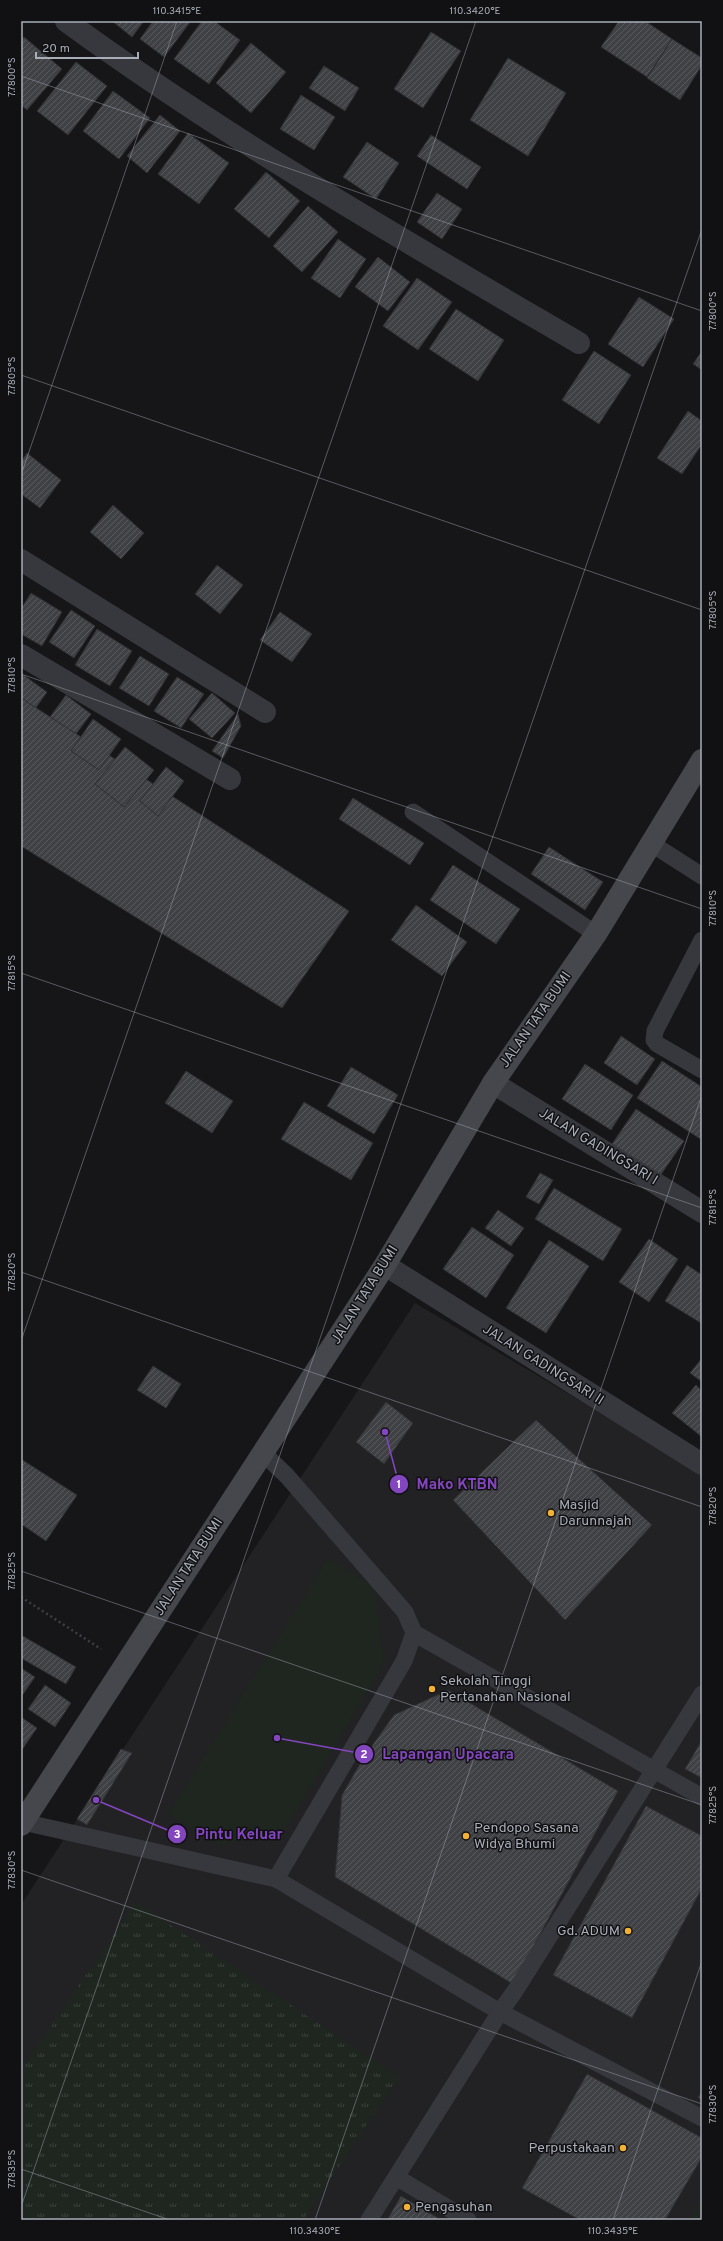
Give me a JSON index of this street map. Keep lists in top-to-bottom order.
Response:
{
  "streets": {
    "street": ["JALAN TATA BUMI", "JALAN GADINGSARI I", "JALAN GADINGSARI II"]
  },
  "crossings": [
    ["JALAN TATA BUMI", "JALAN GADINGSARI I"],
    ["JALAN TATA BUMI", "JALAN GADINGSARI II"]
  ],
  "places": [
    "Mako KTBN",
    "Masjid Darunnajah",
    "Sekolah Tinggi Pertanahan Nasional",
    "Lapangan Upacara",
    "Pintu Keluar",
    "Pendopo Sasana Widya Bhumi",
    "Gd. ADUM",
    "Perpustakaan",
    "Pengasuhan"
  ],
  "scale_bar": "20 m",
  "coordinates": [
    "110.3415°E",
    "110.3420°E",
    "7.7800°S",
    "7.7805°S",
    "7.7810°S",
    "7.7815°S",
    "7.7820°S",
    "7.7825°S",
    "7.7830°S",
    "7.7835°S",
    "110.3430°E",
    "110.3435°E"
  ]
}
